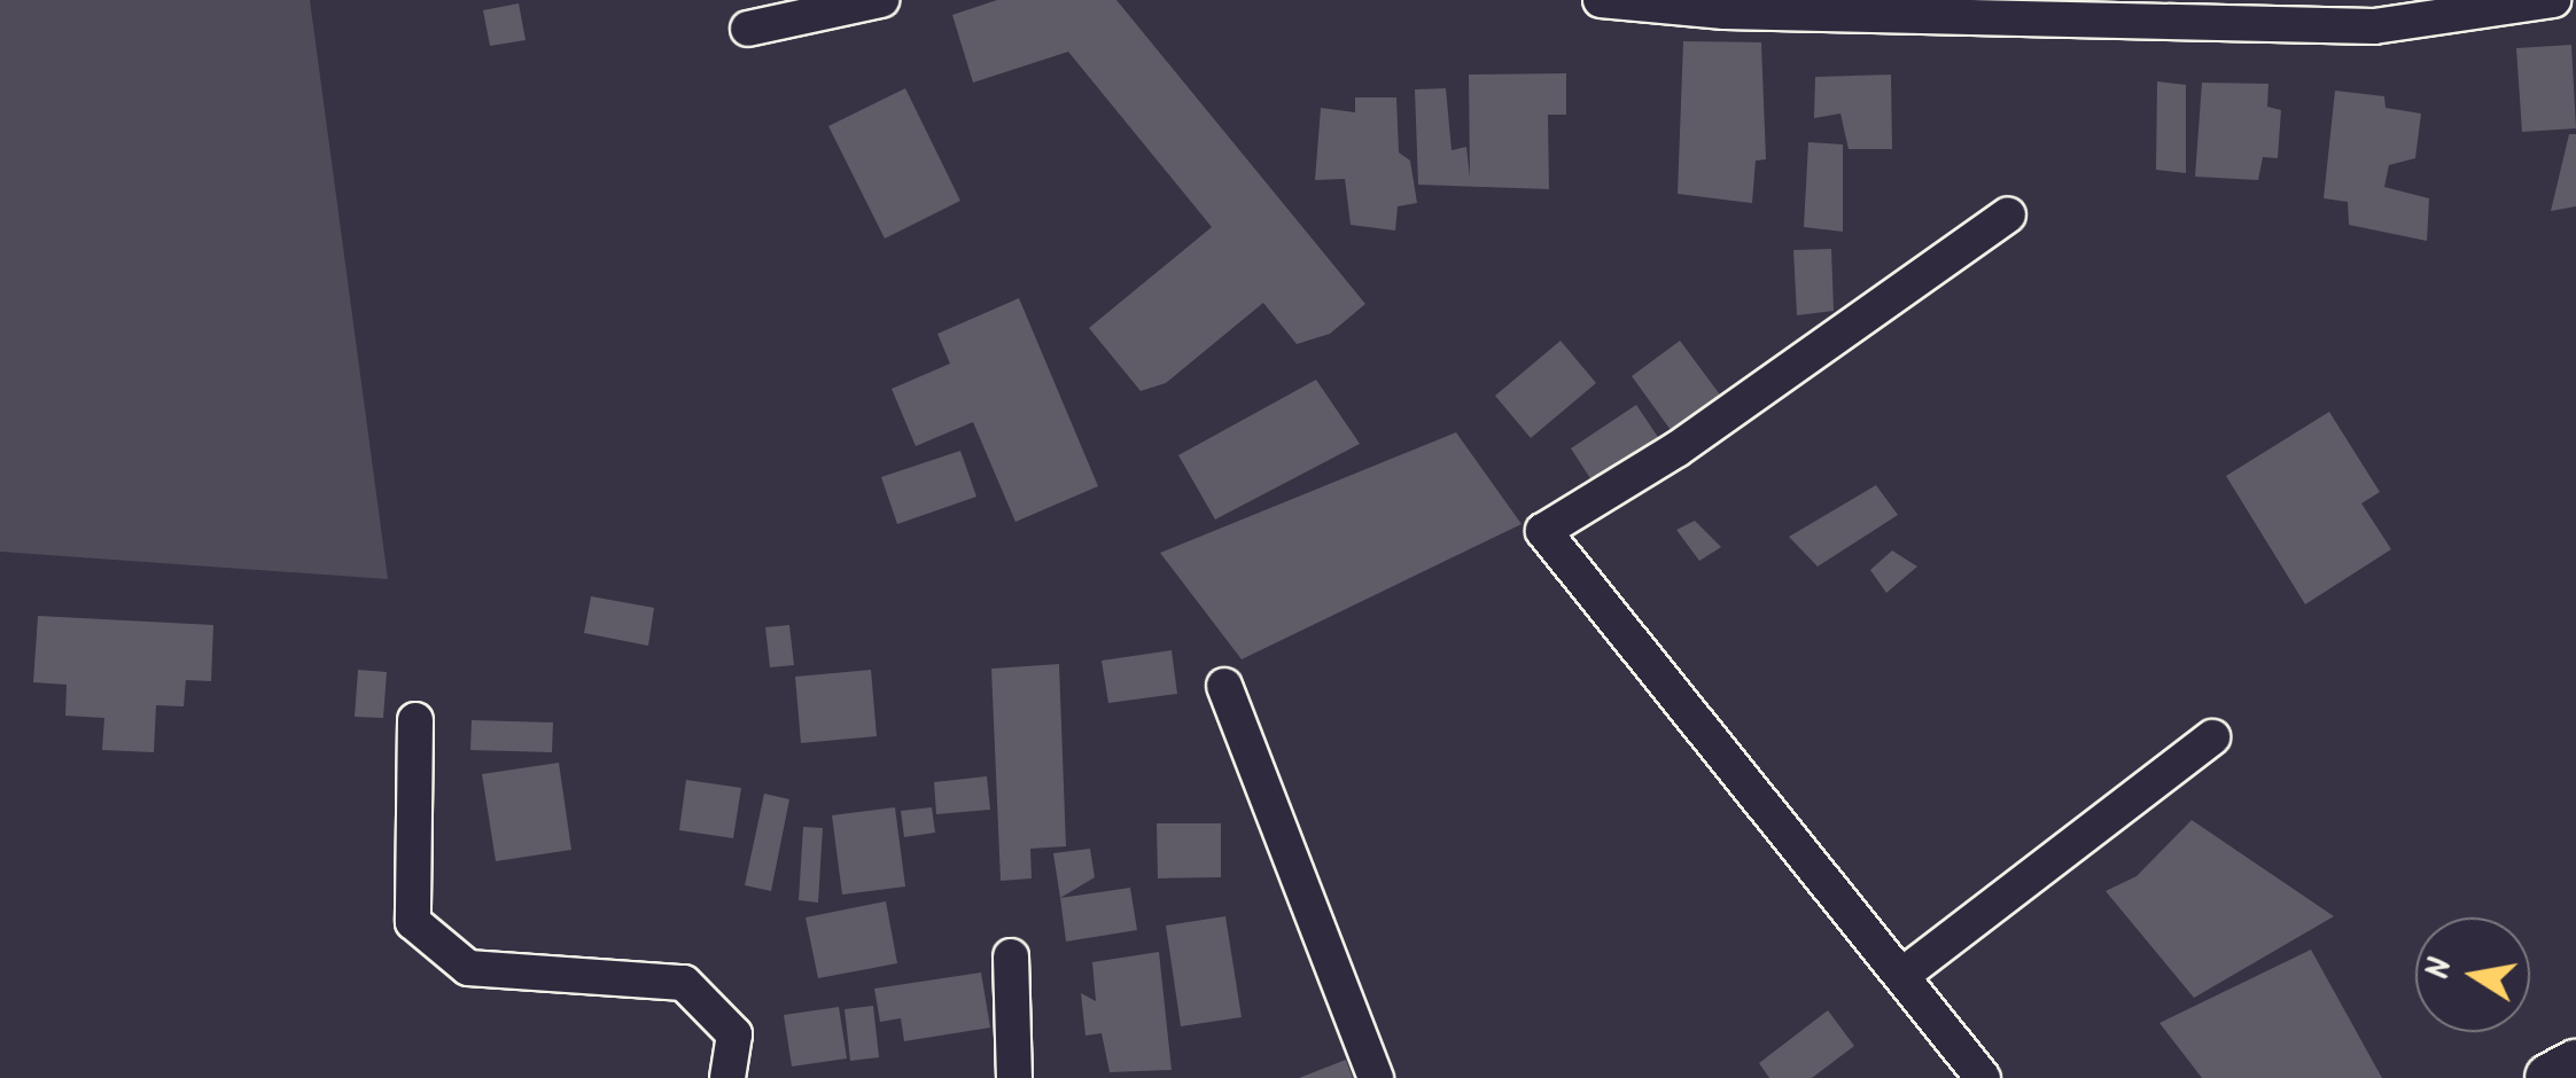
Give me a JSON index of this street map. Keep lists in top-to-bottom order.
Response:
{
  "north": "left"
}
